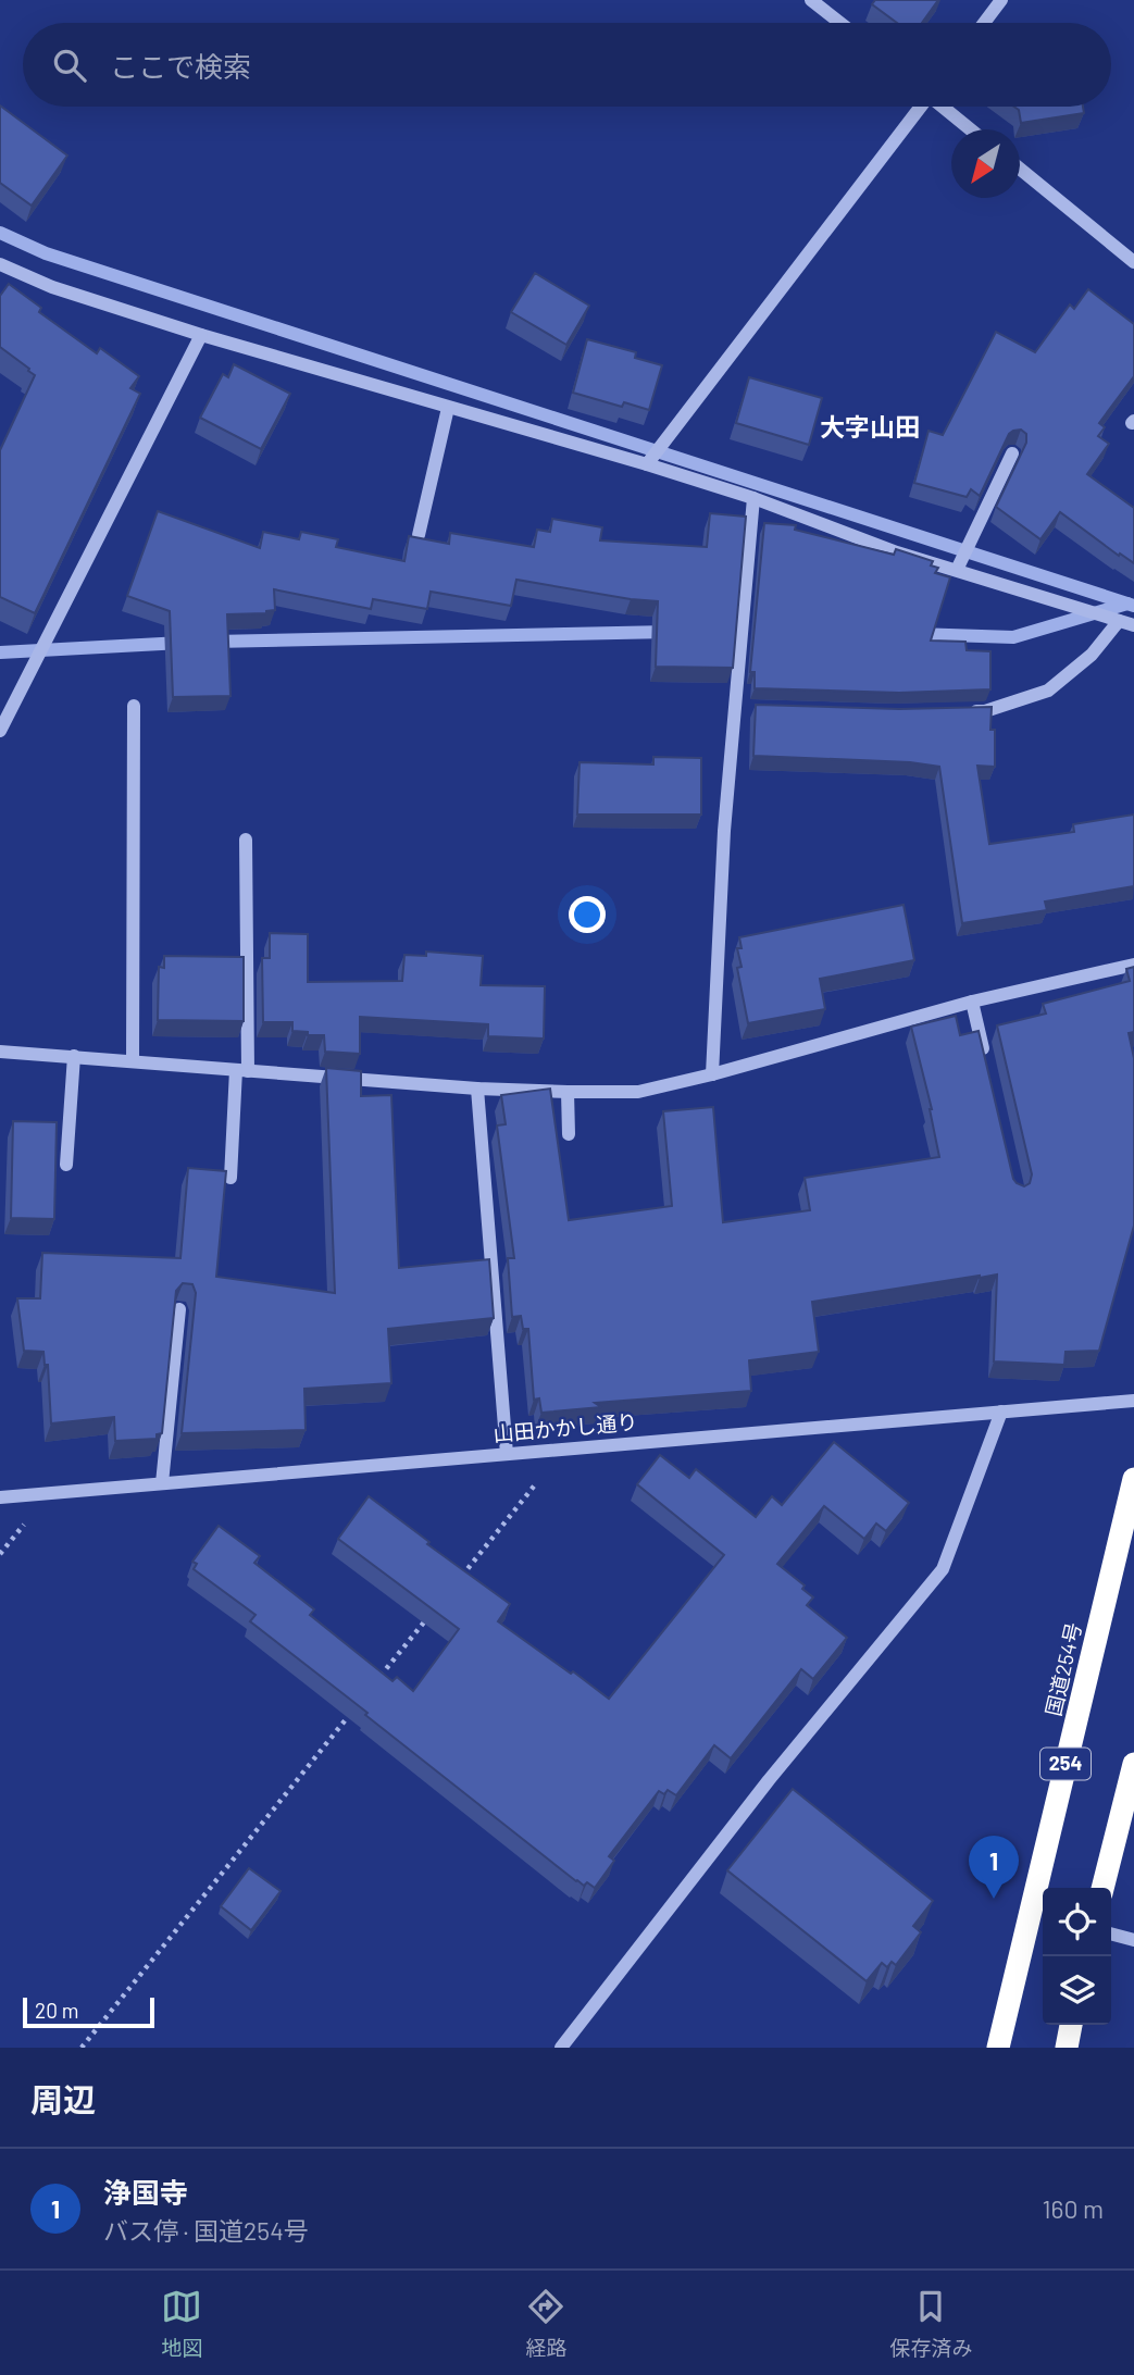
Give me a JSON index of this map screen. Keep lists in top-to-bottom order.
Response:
{
  "streets": {
    "highway": ["国道254号", "254"],
    "street": ["山田かかし通り"]
  },
  "districts": ["大字山田"],
  "scale_bar": "20 m",
  "north": "bottom left",
  "page": {
    "search": "ここで検索",
    "pins": "1",
    "scale": "20 m",
    "heading": "周辺",
    "list": [
      {
        "mark": "1",
        "name": "浄国寺",
        "note": "バス停 · 国道254号",
        "value": "160 m"
      }
    ],
    "nav": ["地図", "経路", "保存済み"]
  }
}
